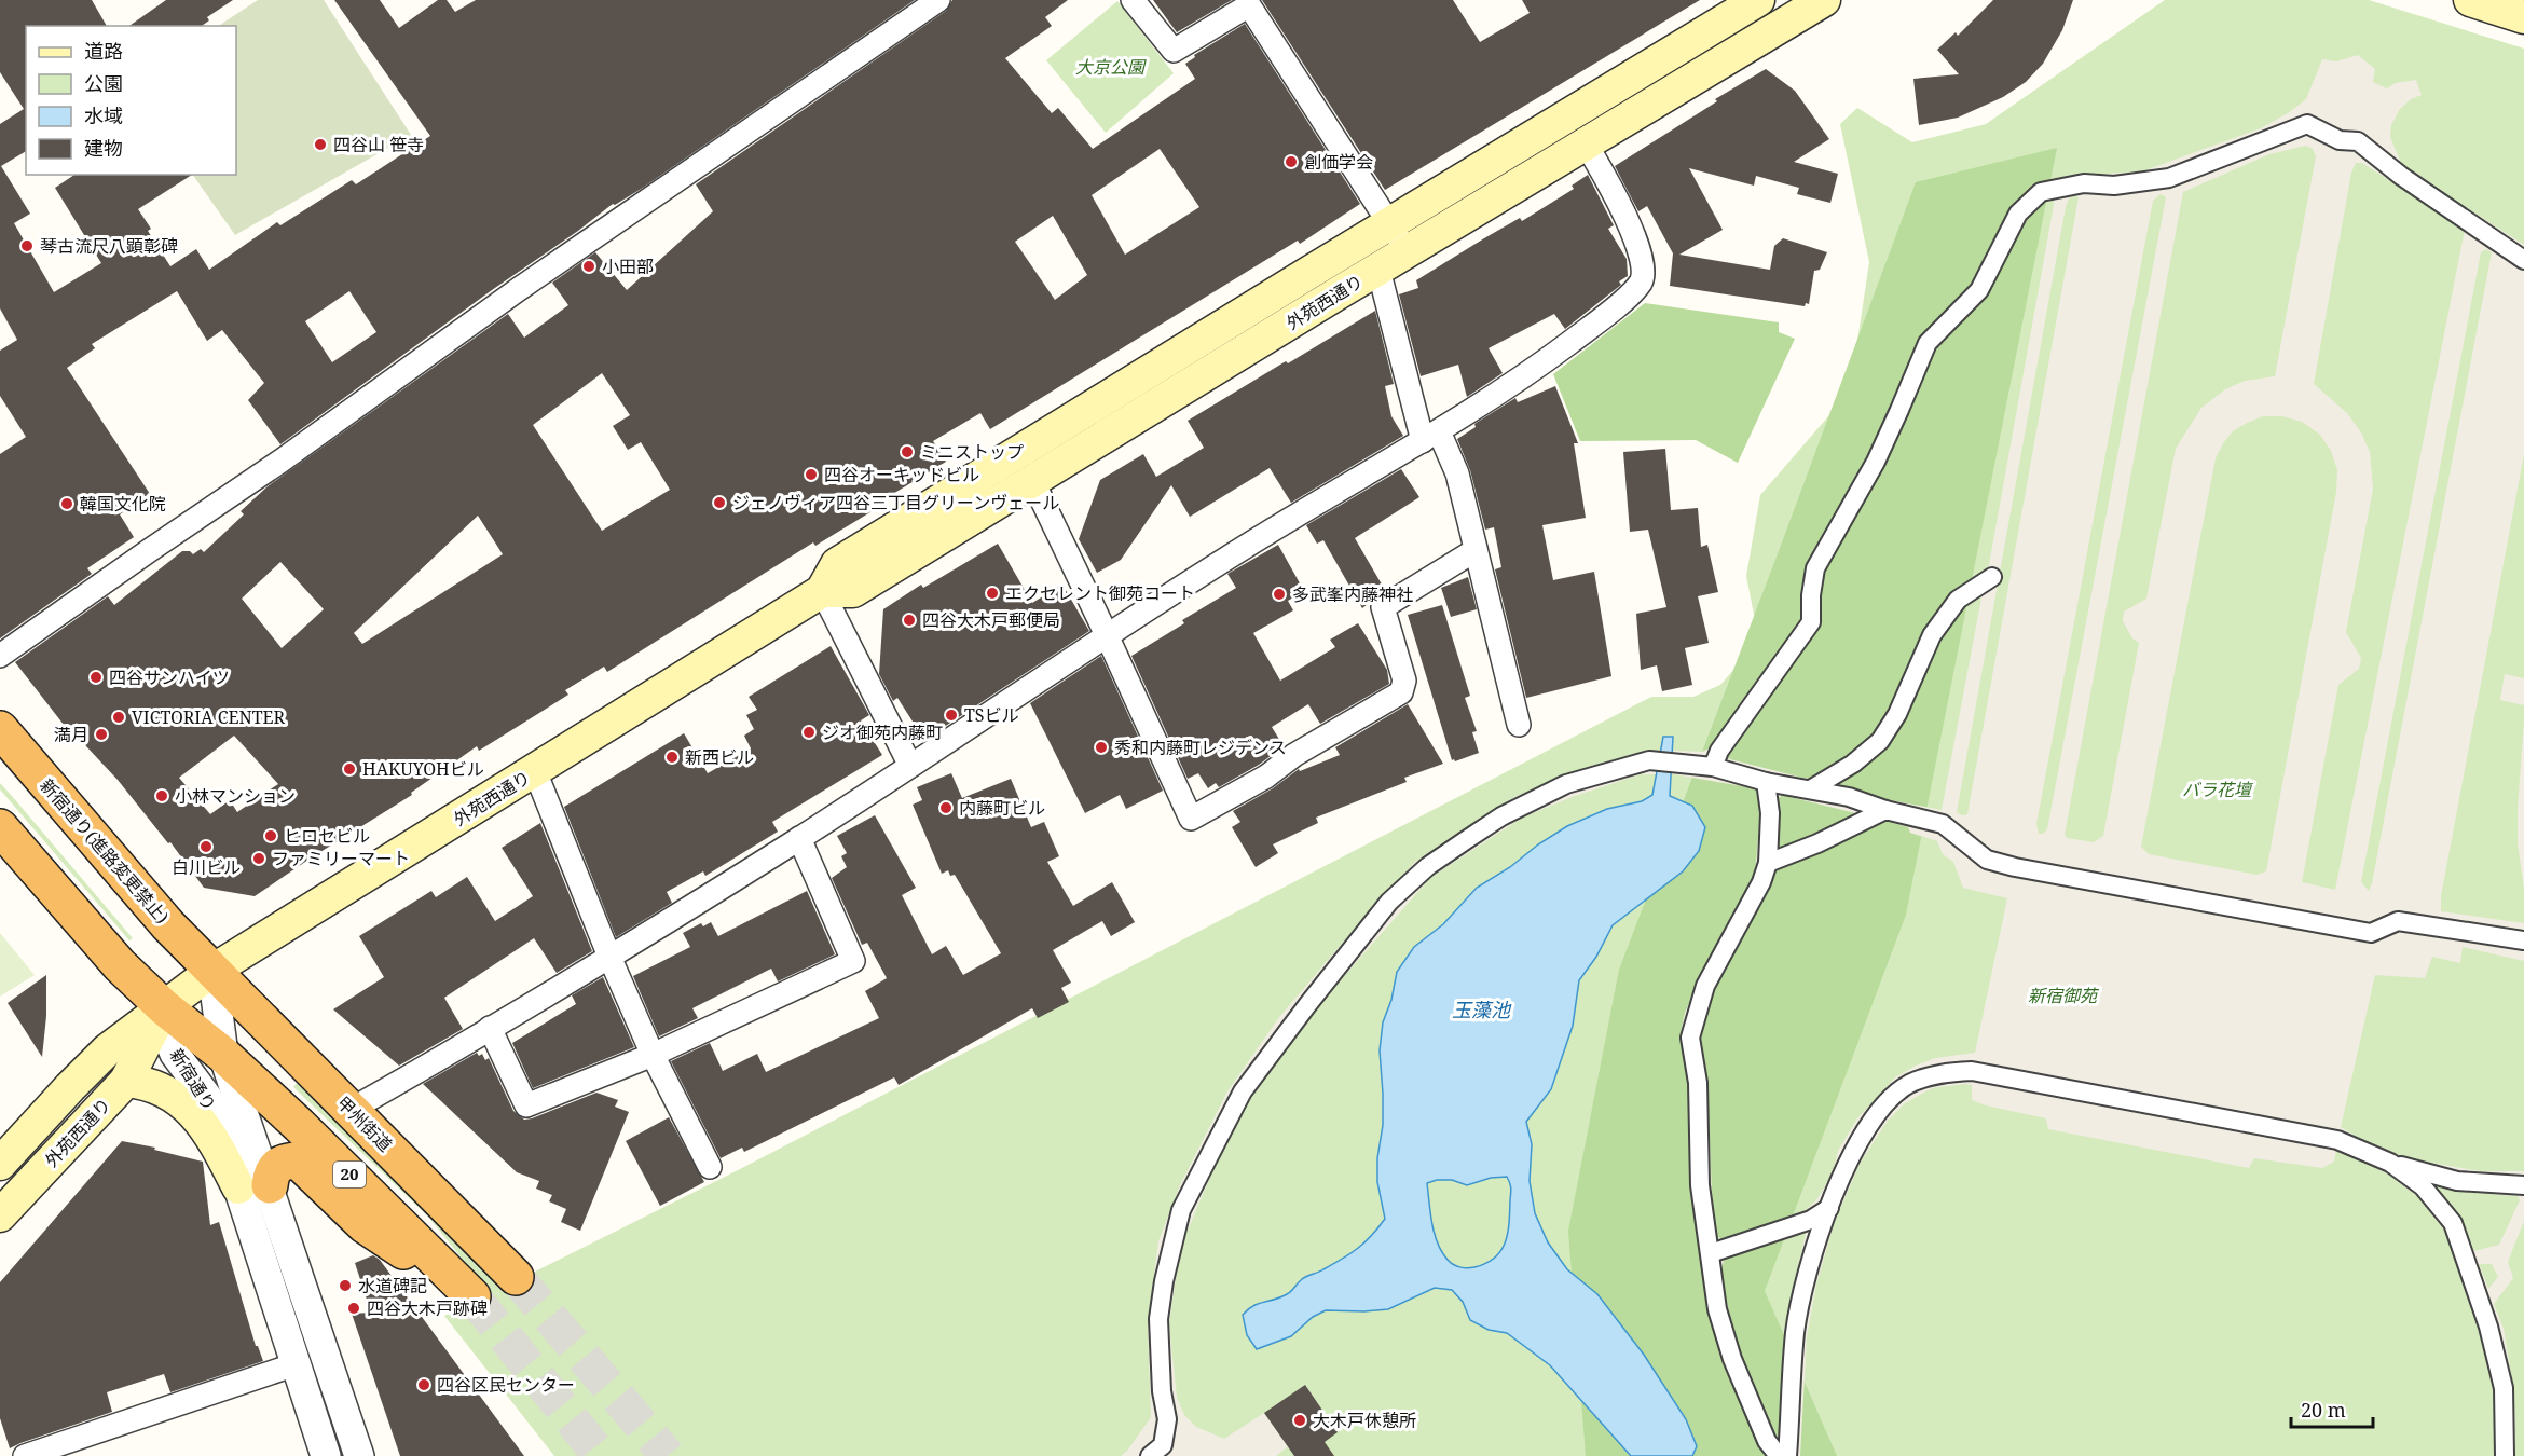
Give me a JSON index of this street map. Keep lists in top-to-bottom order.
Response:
{
  "streets": {
    "highway": ["新宿通り(進路変更禁止)", "甲州街道", "20"],
    "main road": ["外苑西通り"],
    "street": ["新宿通り"]
  },
  "crossings": [
    ["外苑西通り", "新宿通り(進路変更禁止)"],
    ["外苑西通り", "新宿通り"],
    ["外苑西通り", "甲州街道"],
    ["外苑西通り", "20"],
    ["新宿通り(進路変更禁止)", "新宿通り"],
    ["新宿通り(進路変更禁止)", "甲州街道"],
    ["新宿通り", "甲州街道"],
    ["新宿通り", "20"]
  ],
  "water": ["玉藻池"],
  "parks": ["大京公園", "バラ花壇", "新宿御苑"],
  "places": [
    "四谷山 笹寺",
    "創価学会",
    "琴古流尺八顕彰碑",
    "小田部",
    "ミニストップ",
    "四谷オーキッドビル",
    "ジェノヴィア四谷三丁目グリーンヴェール",
    "韓国文化院",
    "エクセレント御苑コート",
    "多武峯内藤神社",
    "四谷大木戸郵便局",
    "四谷サンハイツ",
    "TSビル",
    "VICTORIA CENTER",
    "ジオ御苑内藤町",
    "満月",
    "秀和内藤町レジデンス",
    "新西ビル",
    "HAKUYOHビル",
    "小林マンション",
    "内藤町ビル",
    "ヒロセビル",
    "白川ビル",
    "ファミリーマート",
    "水道碑記",
    "四谷大木戸跡碑",
    "四谷区民センター",
    "大木戸休憩所"
  ],
  "legend": [
    "道路",
    "公園",
    "水域",
    "建物"
  ],
  "scale_bar": "20 m"
}
